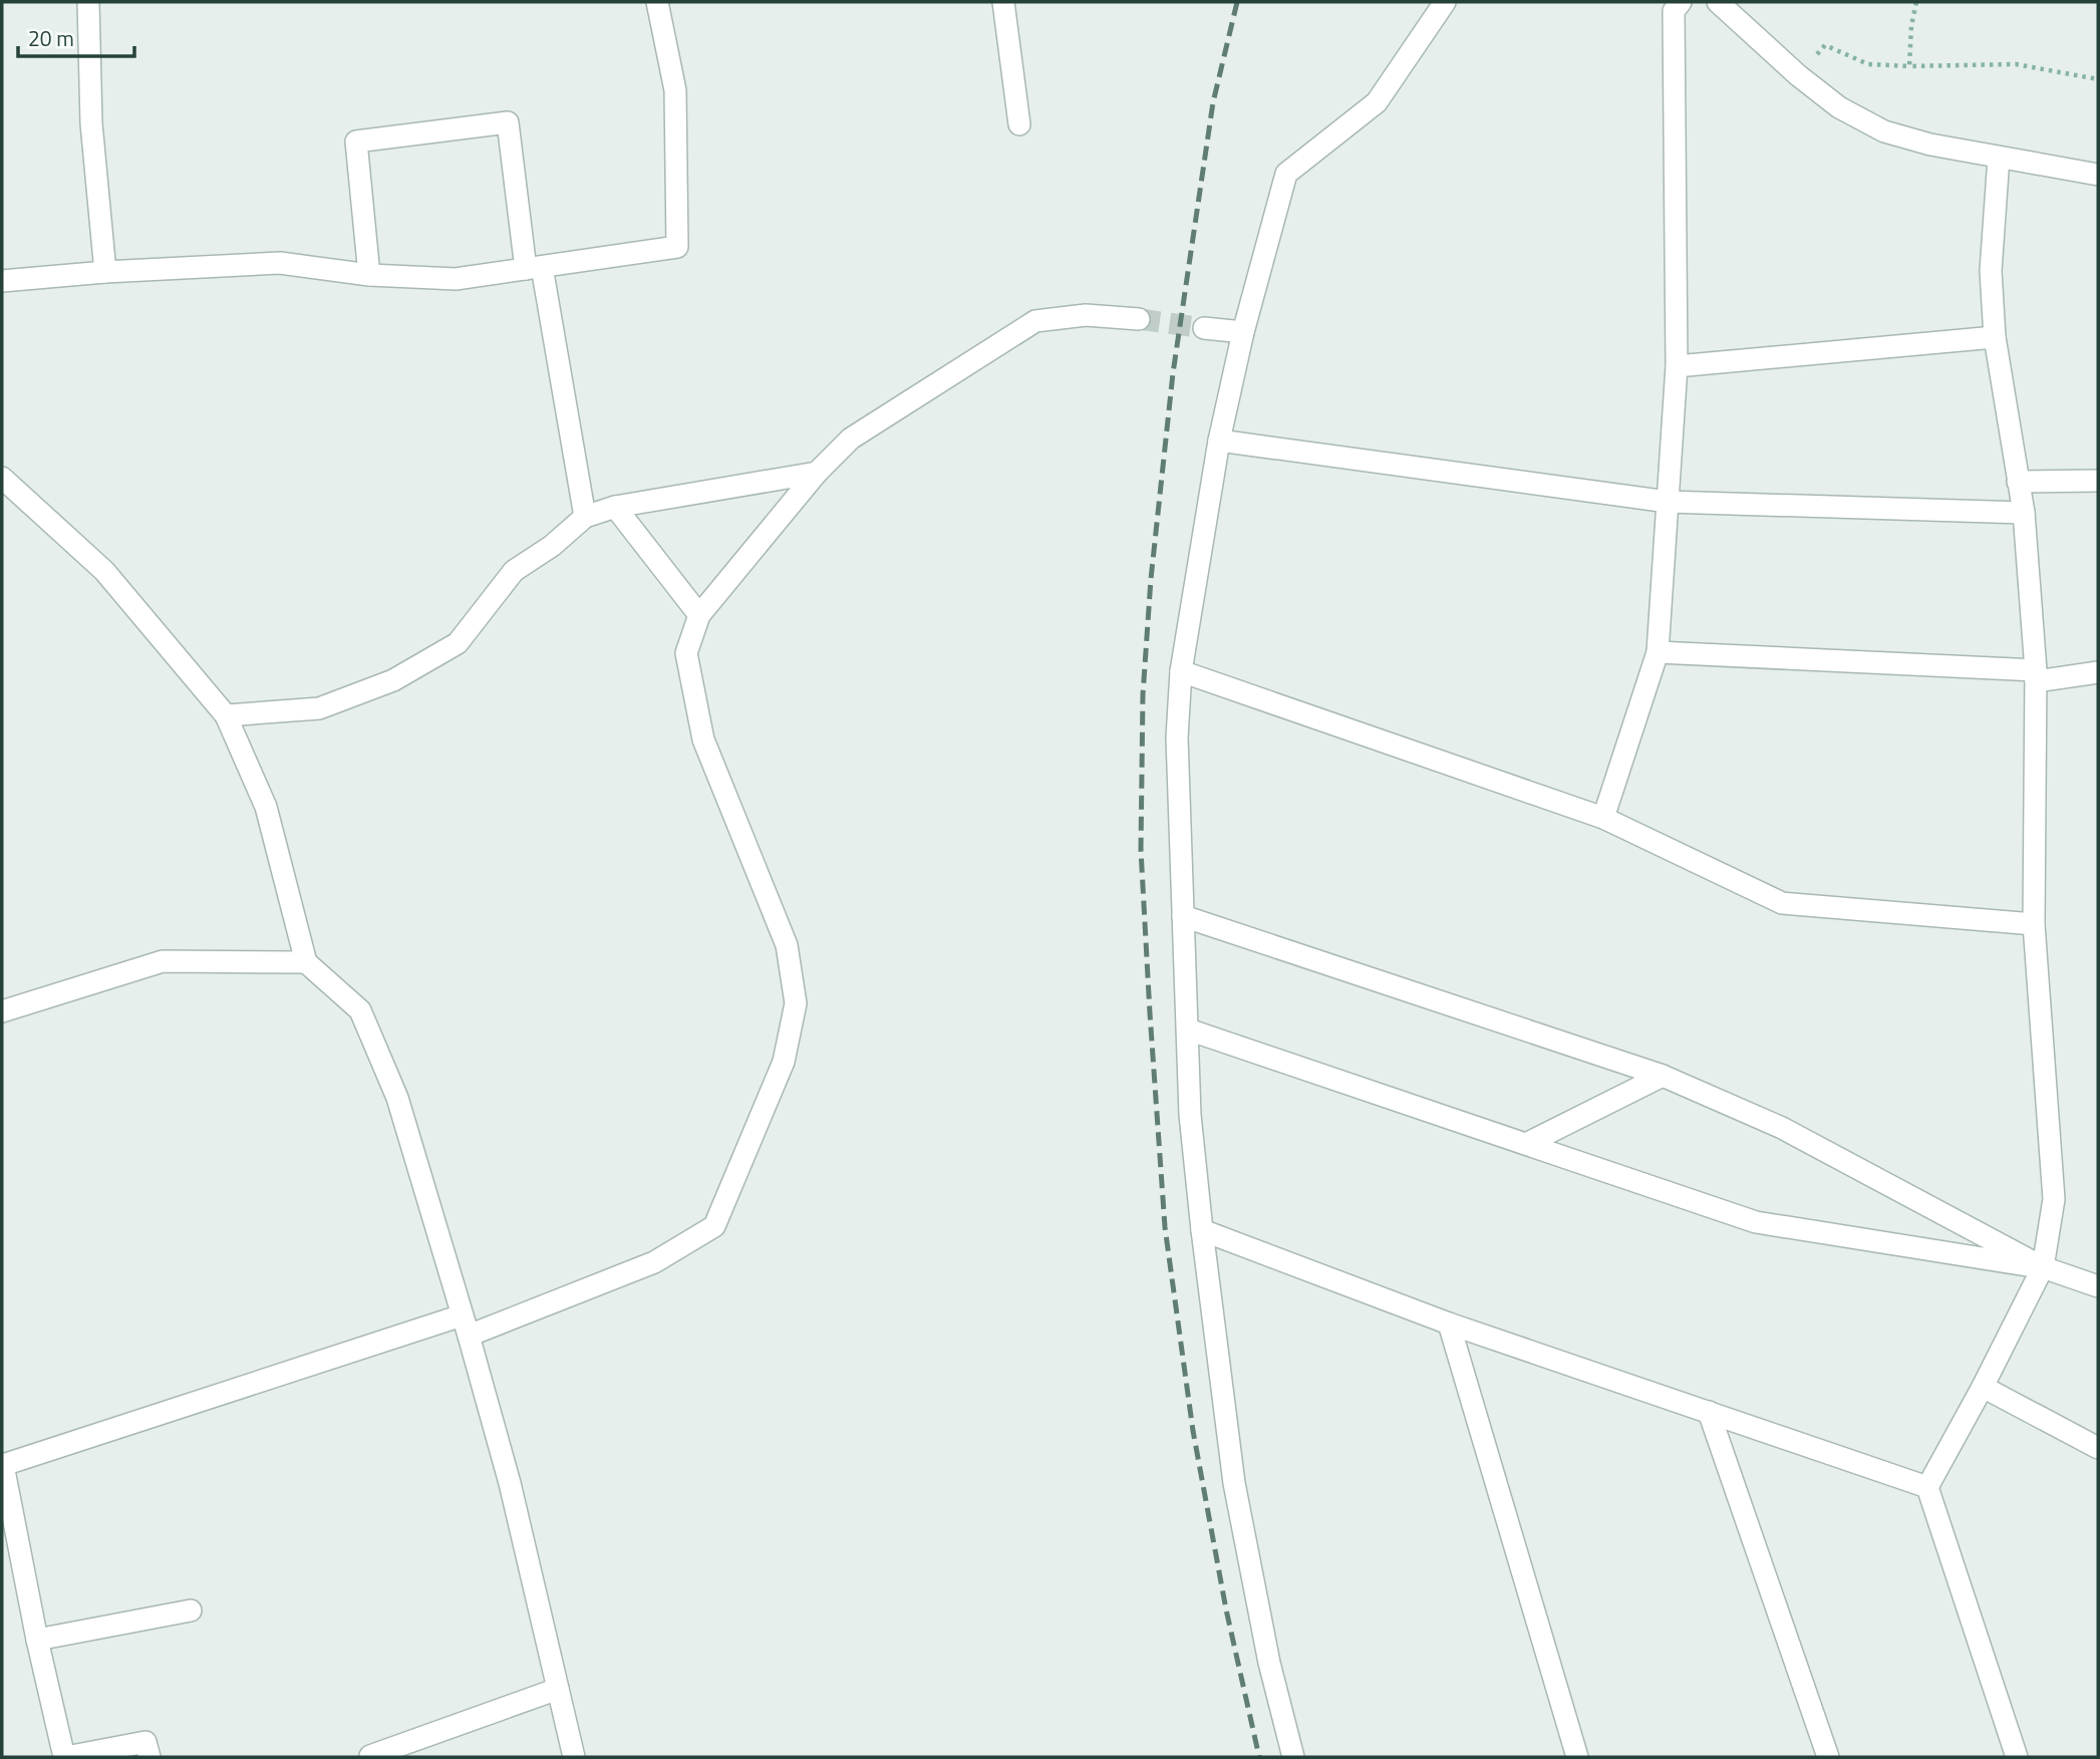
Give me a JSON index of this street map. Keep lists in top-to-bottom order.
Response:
{
  "scale_bar": "20 m"
}
